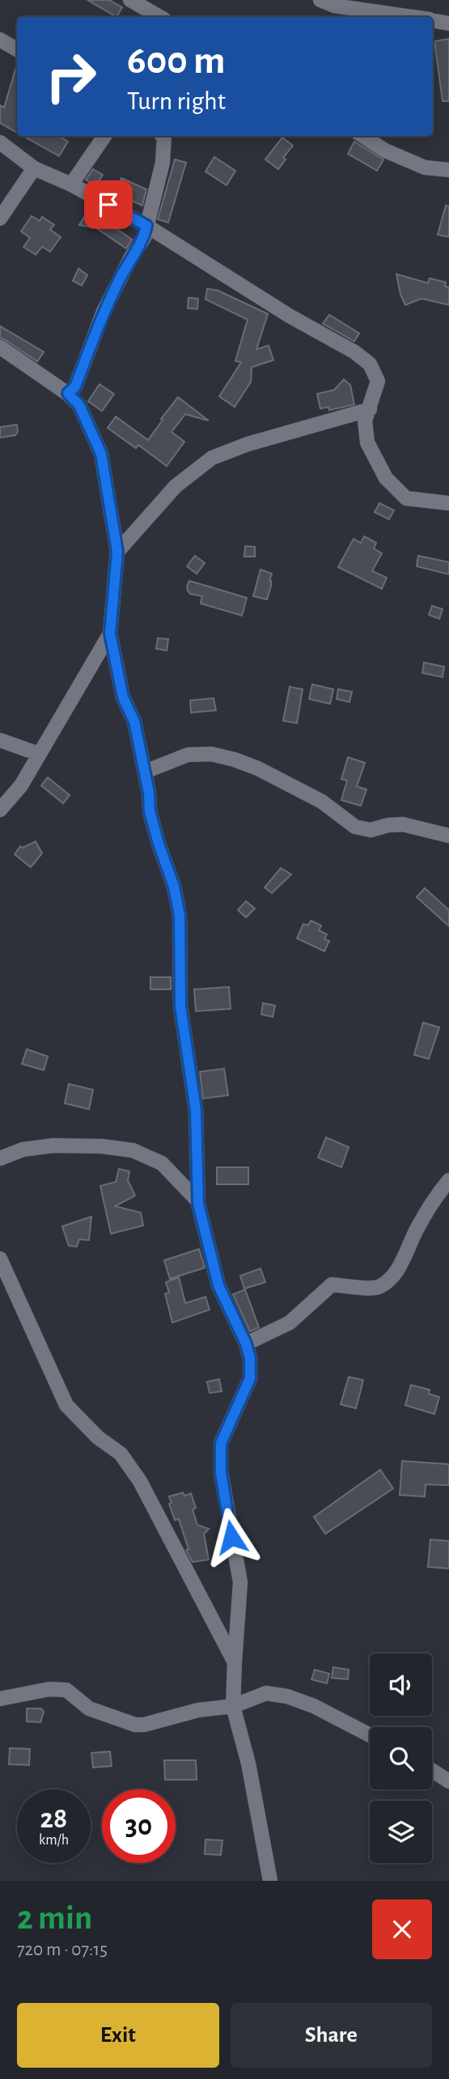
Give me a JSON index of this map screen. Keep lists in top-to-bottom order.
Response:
{
  "page": {
    "turn": ["600 m", "Turn right"],
    "speed": "28 km/h",
    "limit": "30",
    "heading": ["2 min", "720 m · 07:15"],
    "buttons": ["Exit", "Share"]
  }
}
